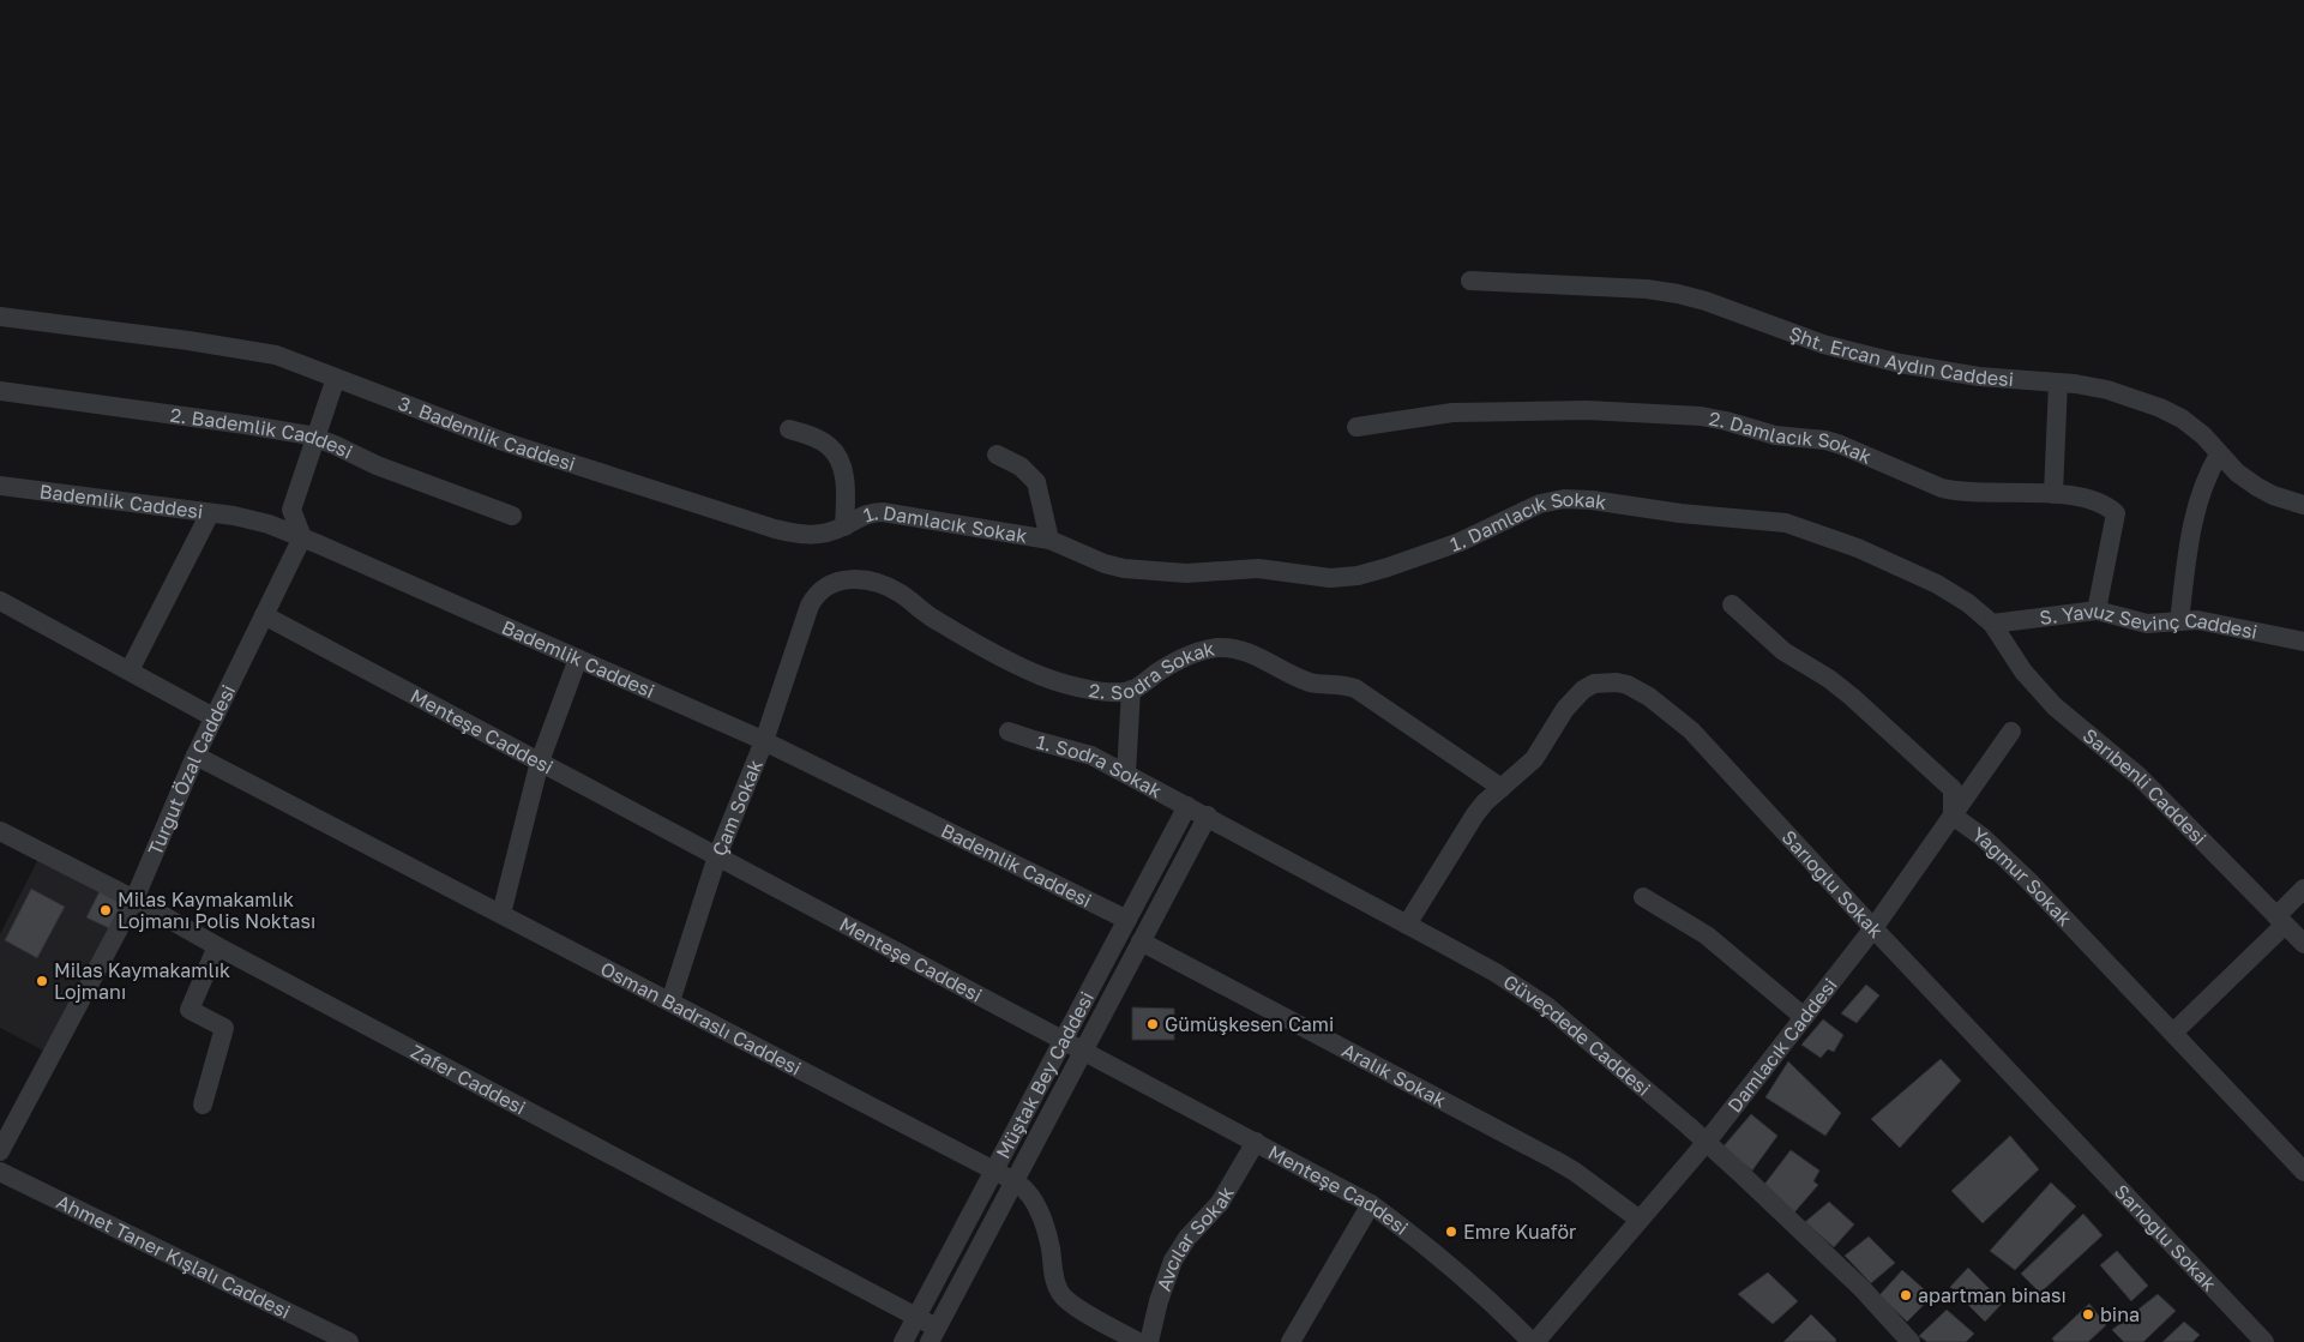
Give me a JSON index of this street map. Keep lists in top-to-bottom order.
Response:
{
  "streets": {
    "street": [
      "Şht. Ercan Aydın Caddesi",
      "3. Bademlik Caddesi",
      "2. Bademlik Caddesi",
      "2. Damlacık Sokak",
      "Bademlik Caddesi",
      "1. Damlacık Sokak",
      "S. Yavuz Sevinç Caddesi",
      "2. Sodra Sokak",
      "Menteşe Caddesi",
      "1. Sodra Sokak",
      "Turgut Özal Caddesi",
      "Sarıbenli Caddesi",
      "Çam Sokak",
      "Yağmur Sokak",
      "Sarıoğlu Sokak",
      "Osman Badraslı Caddesi",
      "Güveçdede Caddesi",
      "Damlacık Caddesi",
      "Müştak Bey Caddesi",
      "Aralık Sokak",
      "Zafer Caddesi",
      "Avcılar Sokak",
      "Ahmet Taner Kışlalı Caddesi"
    ]
  },
  "crossings": [
    ["3. Bademlik Caddesi", "1. Damlacık Sokak"],
    ["2. Damlacık Sokak", "S. Yavuz Sevinç Caddesi"],
    ["Bademlik Caddesi", "Turgut Özal Caddesi"],
    ["Bademlik Caddesi", "Çam Sokak"],
    ["Bademlik Caddesi", "Müştak Bey Caddesi"],
    ["1. Damlacık Sokak", "S. Yavuz Sevinç Caddesi"],
    ["1. Damlacık Sokak", "Sarıbenli Caddesi"],
    ["S. Yavuz Sevinç Caddesi", "Sarıbenli Caddesi"],
    ["2. Sodra Sokak", "Çam Sokak"],
    ["2. Sodra Sokak", "Sarıoğlu Sokak"],
    ["Menteşe Caddesi", "Turgut Özal Caddesi"],
    ["Menteşe Caddesi", "Çam Sokak"],
    ["Menteşe Caddesi", "Damlacık Caddesi"],
    ["Menteşe Caddesi", "Müştak Bey Caddesi"],
    ["Menteşe Caddesi", "Avcılar Sokak"],
    ["1. Sodra Sokak", "Güveçdede Caddesi"],
    ["1. Sodra Sokak", "Müştak Bey Caddesi"],
    ["Turgut Özal Caddesi", "Osman Badraslı Caddesi"],
    ["Turgut Özal Caddesi", "Zafer Caddesi"],
    ["Çam Sokak", "Osman Badraslı Caddesi"],
    ["Yağmur Sokak", "Damlacık Caddesi"],
    ["Sarıoğlu Sokak", "Güveçdede Caddesi"],
    ["Sarıoğlu Sokak", "Damlacık Caddesi"],
    ["Osman Badraslı Caddesi", "Müştak Bey Caddesi"],
    ["Güveçdede Caddesi", "Damlacık Caddesi"],
    ["Güveçdede Caddesi", "Müştak Bey Caddesi"],
    ["Damlacık Caddesi", "Aralık Sokak"],
    ["Müştak Bey Caddesi", "Aralık Sokak"],
    ["Müştak Bey Caddesi", "Zafer Caddesi"]
  ],
  "places": [
    "Milas Kaymakamlık Lojmanı Polis Noktası",
    "Milas Kaymakamlık Lojmanı",
    "Gümüşkesen Cami",
    "Emre Kuaför",
    "apartman binası",
    "bina"
  ]
}
